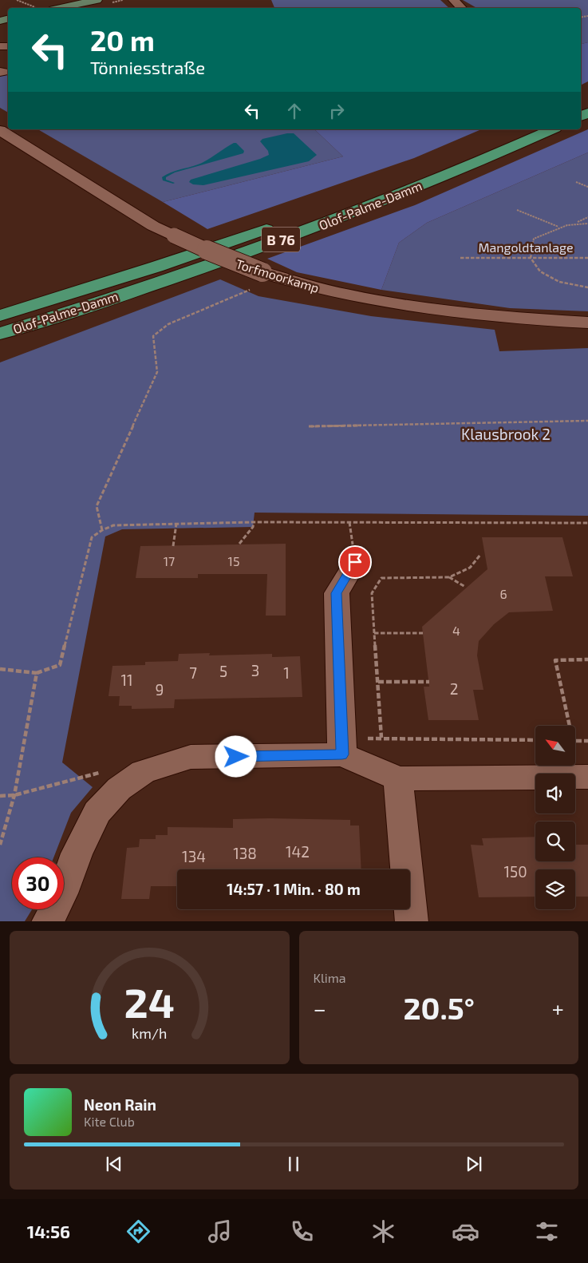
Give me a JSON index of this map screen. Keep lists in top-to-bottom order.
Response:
{
  "streets": {
    "highway": ["Olof-Palme-Damm", "B 76"],
    "street": ["Torfmoorkamp"]
  },
  "parks": ["Mangoldtanlage", "Klausbrook 2"],
  "house_numbers": [
    "17",
    "15",
    "6",
    "4",
    "3",
    "5",
    "7",
    "1",
    "11",
    "2",
    "9",
    "142",
    "138",
    "134",
    "150"
  ],
  "north": "top left",
  "page": {
    "turn": ["20 m", "Tönniesstraße"],
    "limit": "30",
    "trip": "14:57 · 1 Min. · 80 m",
    "tile": "Klima",
    "heat": ["−", "20.5°", "+"],
    "song": ["Neon Rain", "Kite Club"],
    "tabs": "14:56",
    "gauge": ["24", "km/h"]
  }
}
